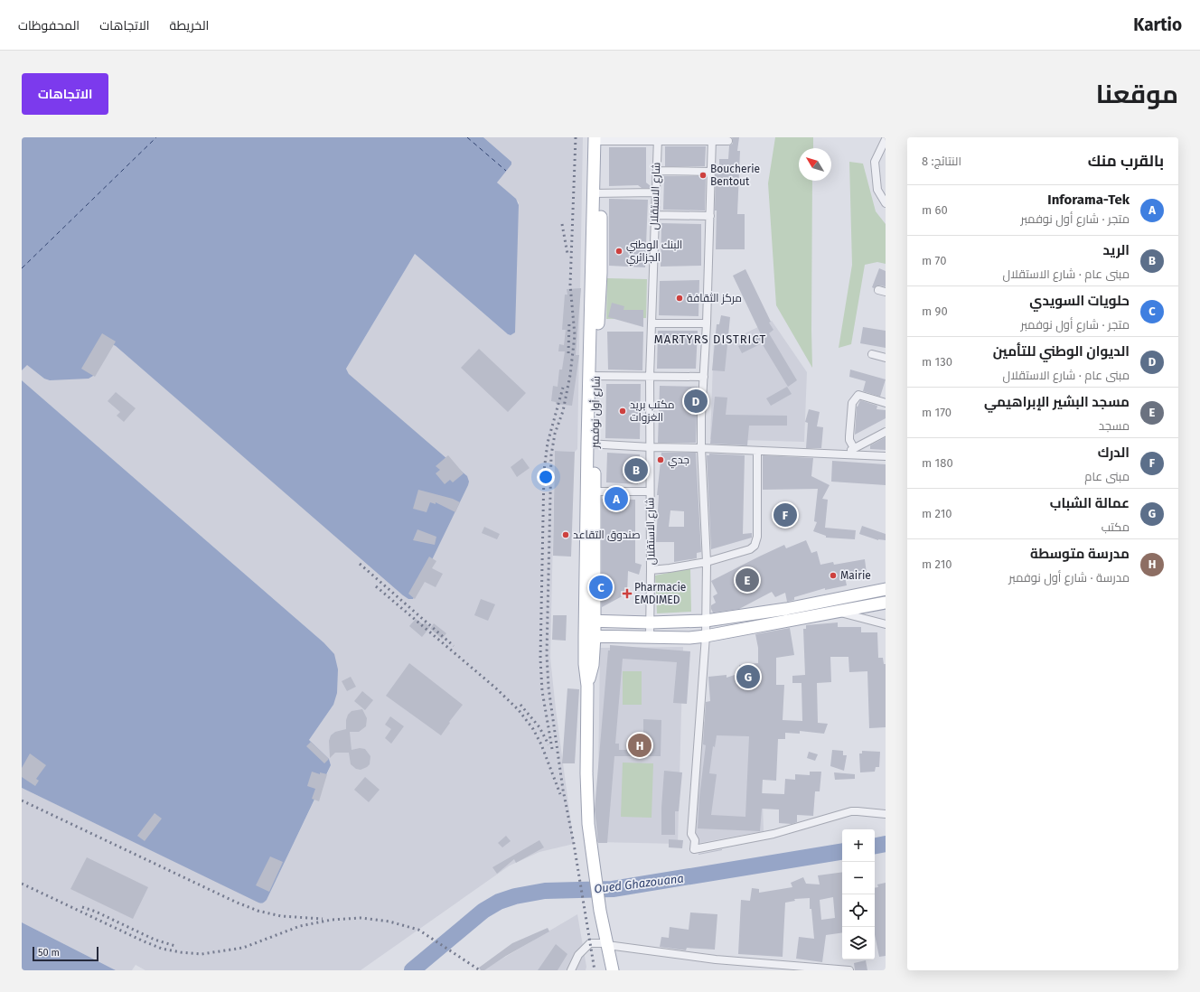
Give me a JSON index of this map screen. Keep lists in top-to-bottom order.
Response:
{
  "streets": {
    "main road": ["شارع أول نوفمبر"],
    "street": ["شارع الاستقلال"]
  },
  "districts": ["MARTYRS DISTRICT"],
  "water": ["Oued Ghazouana"],
  "places": {
    "other": [
      "Boucherie Bentout",
      "البنك الوطني الجزائري",
      "مركز الثقافة",
      "مكتب بريد الغزوات",
      "جدي",
      "صندوق التقاعد",
      "Mairie"
    ],
    "health": ["Pharmacie EMDIMED"]
  },
  "scale_bar": "50 m",
  "north": "top left",
  "page": {
    "header": "Kartio",
    "nav": ["الخريطة", "الاتجاهات", "المحفوظات"],
    "title": "موقعنا",
    "buttons": "الاتجاهات",
    "heading": ["بالقرب منك", "النتائج: 8"],
    "list": [
      {
        "mark": "A",
        "name": "Inforama-Tek",
        "note": "متجر · شارع أول نوفمبر",
        "value": "60 m"
      },
      {
        "mark": "B",
        "name": "الريد",
        "note": "مبنى عام · شارع الاستقلال",
        "value": "70 m"
      },
      {
        "mark": "C",
        "name": "حلويات السويدي",
        "note": "متجر · شارع أول نوفمبر",
        "value": "90 m"
      },
      {
        "mark": "D",
        "name": "الديوان الوطني للتأمين",
        "note": "مبنى عام · شارع الاستقلال",
        "value": "130 m"
      },
      {
        "mark": "E",
        "name": "مسجد البشير الإبراهيمي",
        "note": "مسجد",
        "value": "170 m"
      },
      {
        "mark": "F",
        "name": "الدرك",
        "note": "مبنى عام",
        "value": "180 m"
      },
      {
        "mark": "G",
        "name": "عمالة الشباب",
        "note": "مكتب",
        "value": "210 m"
      },
      {
        "mark": "H",
        "name": "مدرسة متوسطة",
        "note": "مدرسة · شارع أول نوفمبر",
        "value": "210 m"
      }
    ],
    "pins": [
      "D",
      "B",
      "A",
      "F",
      "E",
      "C",
      "G",
      "H"
    ],
    "map_buttons": ["+", "−"],
    "scale": "50 m"
  }
}
